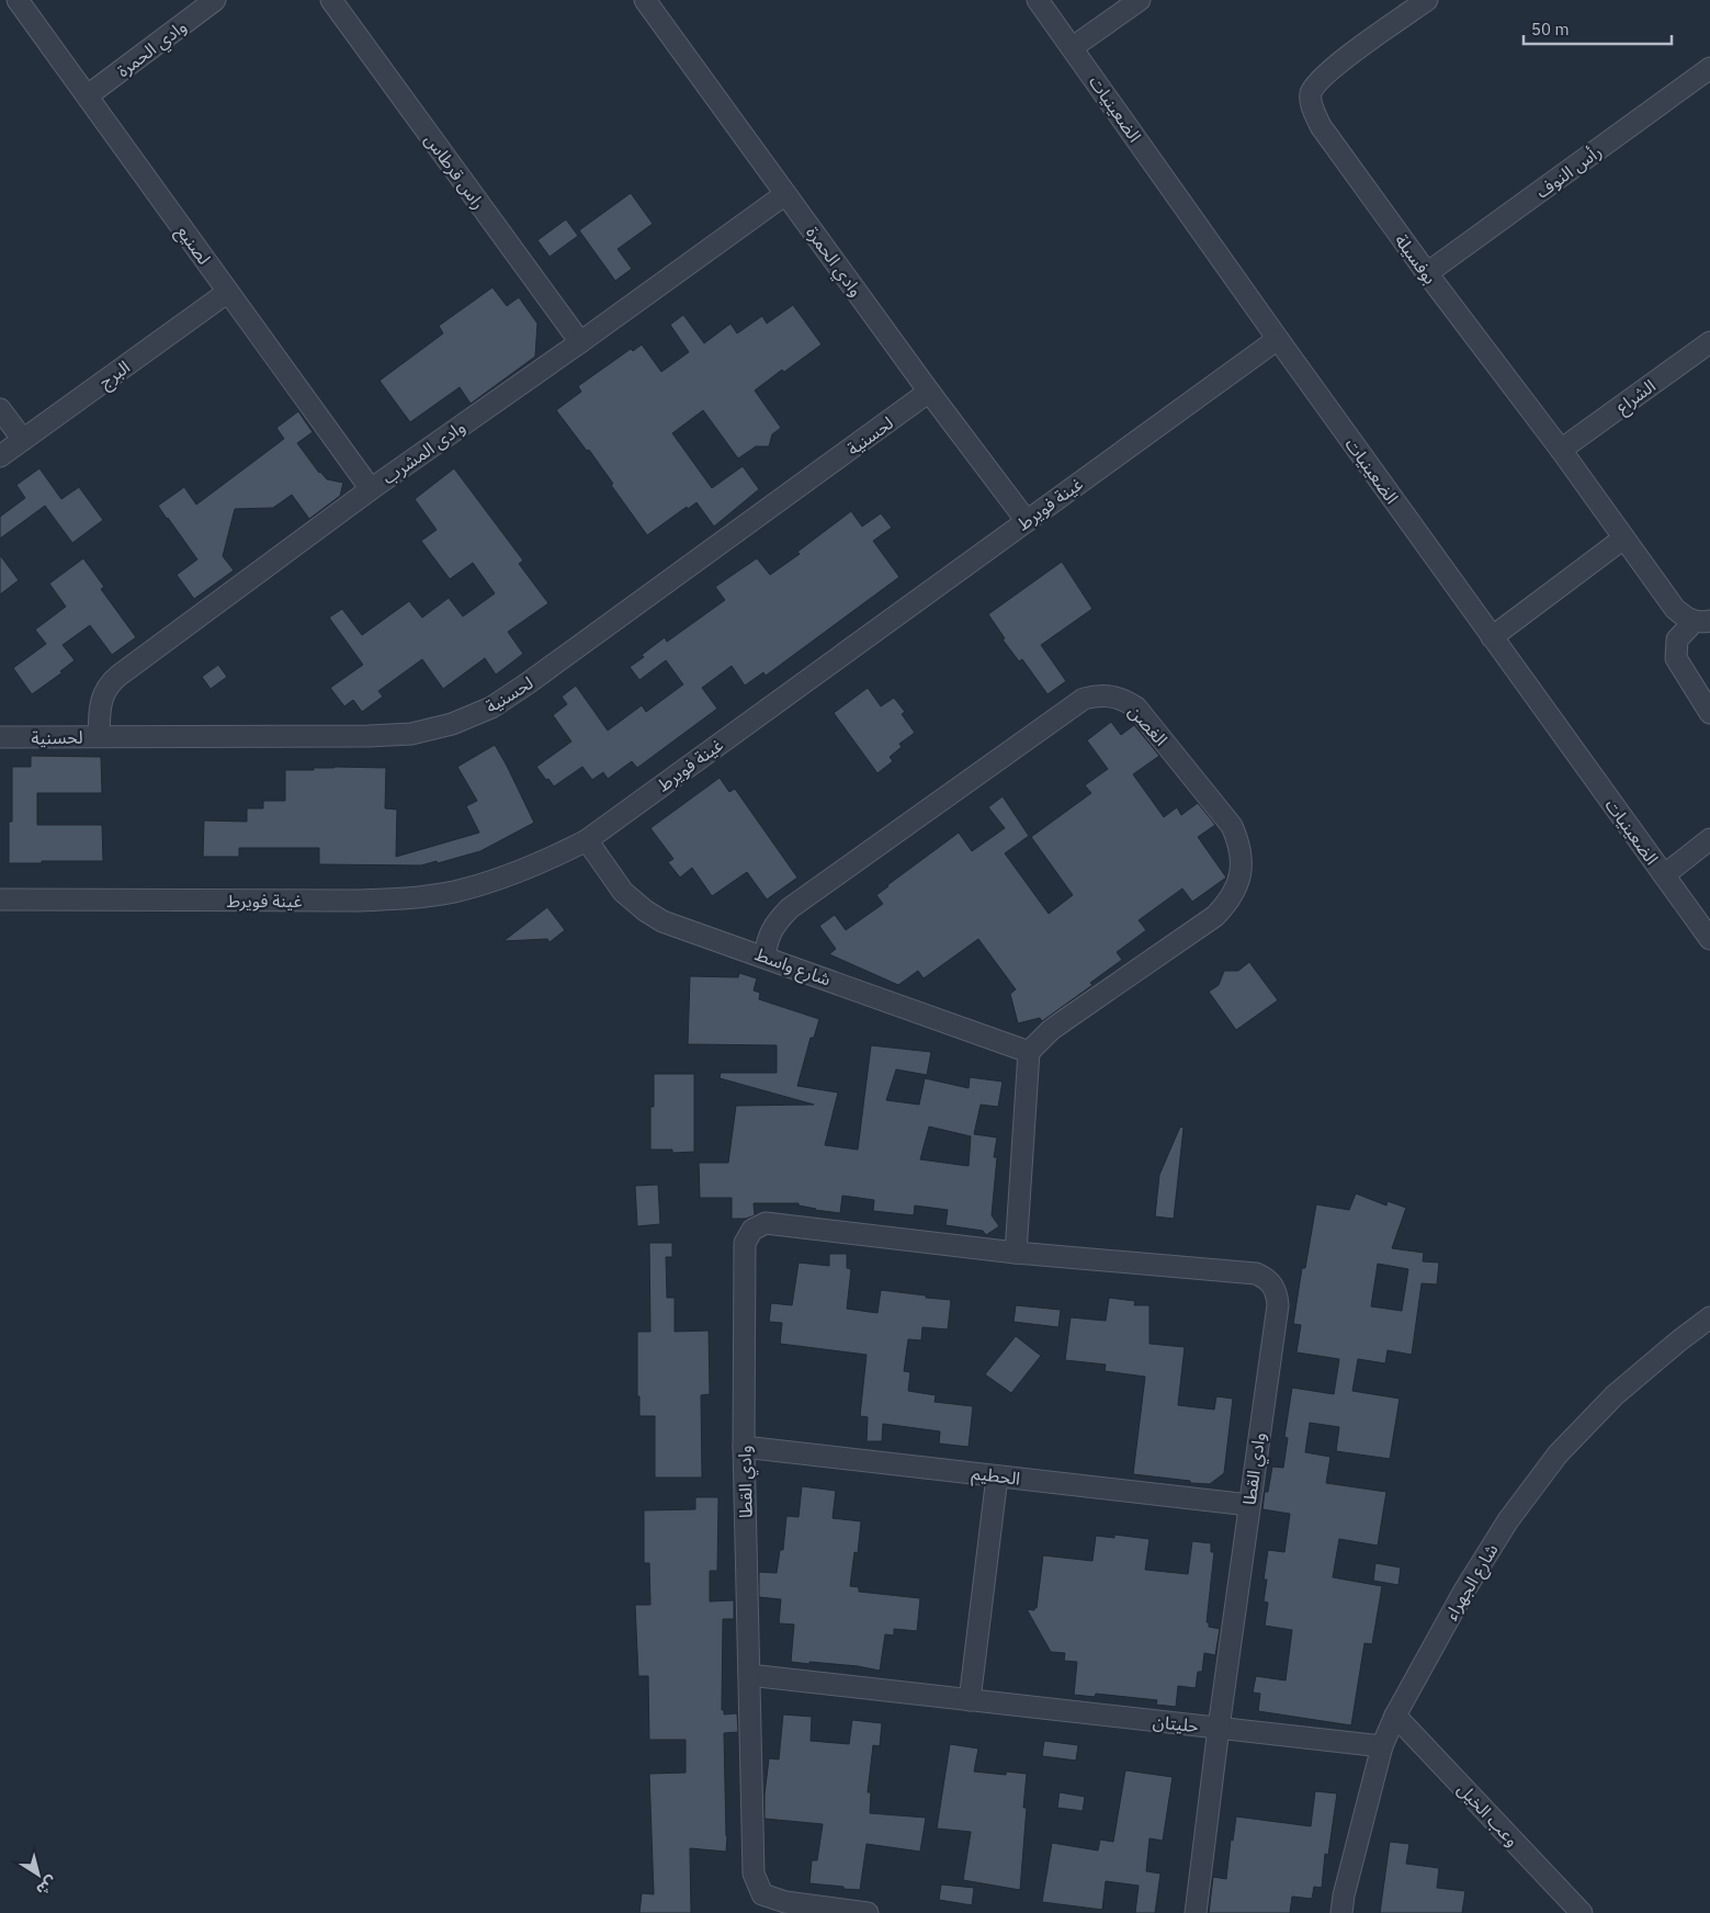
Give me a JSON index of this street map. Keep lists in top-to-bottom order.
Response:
{
  "streets": {
    "street": [
      "وادي الحمرة",
      "الضعينيات",
      "راس قرطاس",
      "رأس النوف",
      "لصنيع",
      "بوفسيلة",
      "البرج",
      "الشراع",
      "لحسنية",
      "وادى المشرب",
      "غينة فويرط",
      "الغصن",
      "شارع واسط",
      "وادي القطا",
      "الحطيم",
      "شارع الجهراء",
      "حليتان",
      "وعب الخيل"
    ]
  },
  "crossings": [
    ["وادي الحمرة", "لصنيع"],
    ["وادي الحمرة", "لحسنية"],
    ["وادي الحمرة", "وادى المشرب"],
    ["وادي الحمرة", "غينة فويرط"],
    ["الضعينيات", "غينة فويرط"],
    ["راس قرطاس", "وادى المشرب"],
    ["رأس النوف", "بوفسيلة"],
    ["لصنيع", "البرج"],
    ["لصنيع", "وادى المشرب"],
    ["بوفسيلة", "الشراع"],
    ["لحسنية", "وادى المشرب"],
    ["غينة فويرط", "شارع واسط"],
    ["الغصن", "شارع واسط"],
    ["وادي القطا", "الحطيم"],
    ["وادي القطا", "حليتان"],
    ["شارع الجهراء", "حليتان"],
    ["شارع الجهراء", "وعب الخيل"]
  ],
  "scale_bar": "50 m",
  "north": "bottom right"
}
